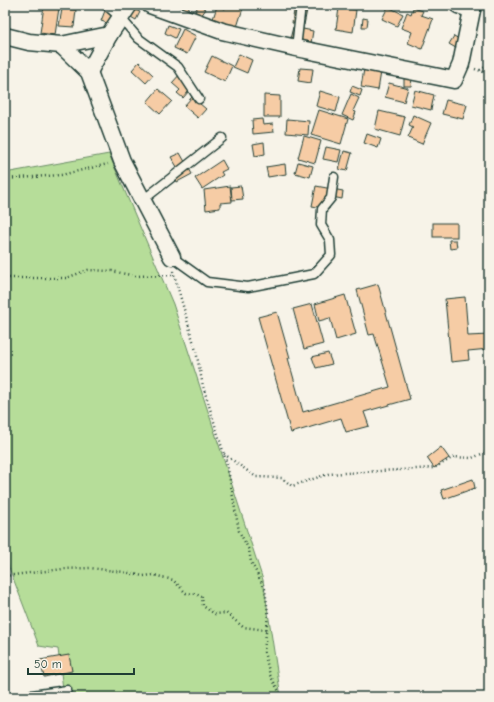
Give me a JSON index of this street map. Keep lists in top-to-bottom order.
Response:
{
  "scale_bar": "50 m"
}
